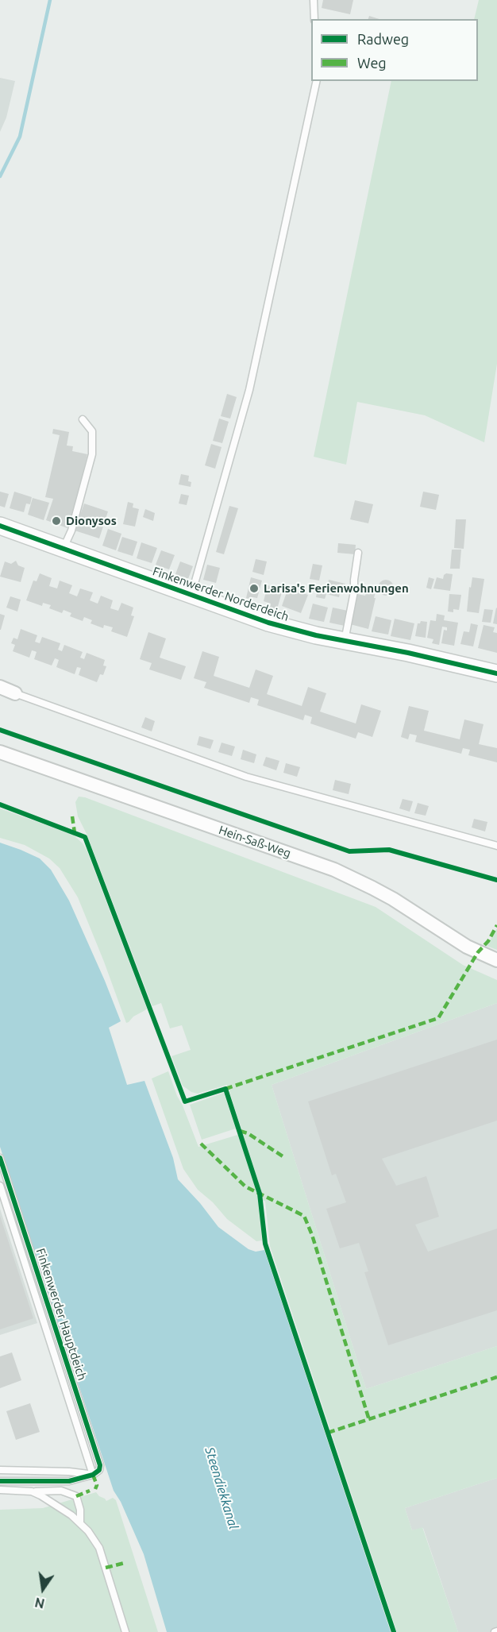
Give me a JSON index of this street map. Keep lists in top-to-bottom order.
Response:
{
  "streets": {
    "street": ["Finkenwerder Norderdeich", "Hein-Saß-Weg"],
    "lane": ["Finkenwerder Hauptdeich"]
  },
  "water": ["Steendiekkanal"],
  "places": ["Dionysos", "Larisa's Ferienwohnungen"],
  "legend": ["Radweg", "Weg"],
  "north": "bottom"
}
